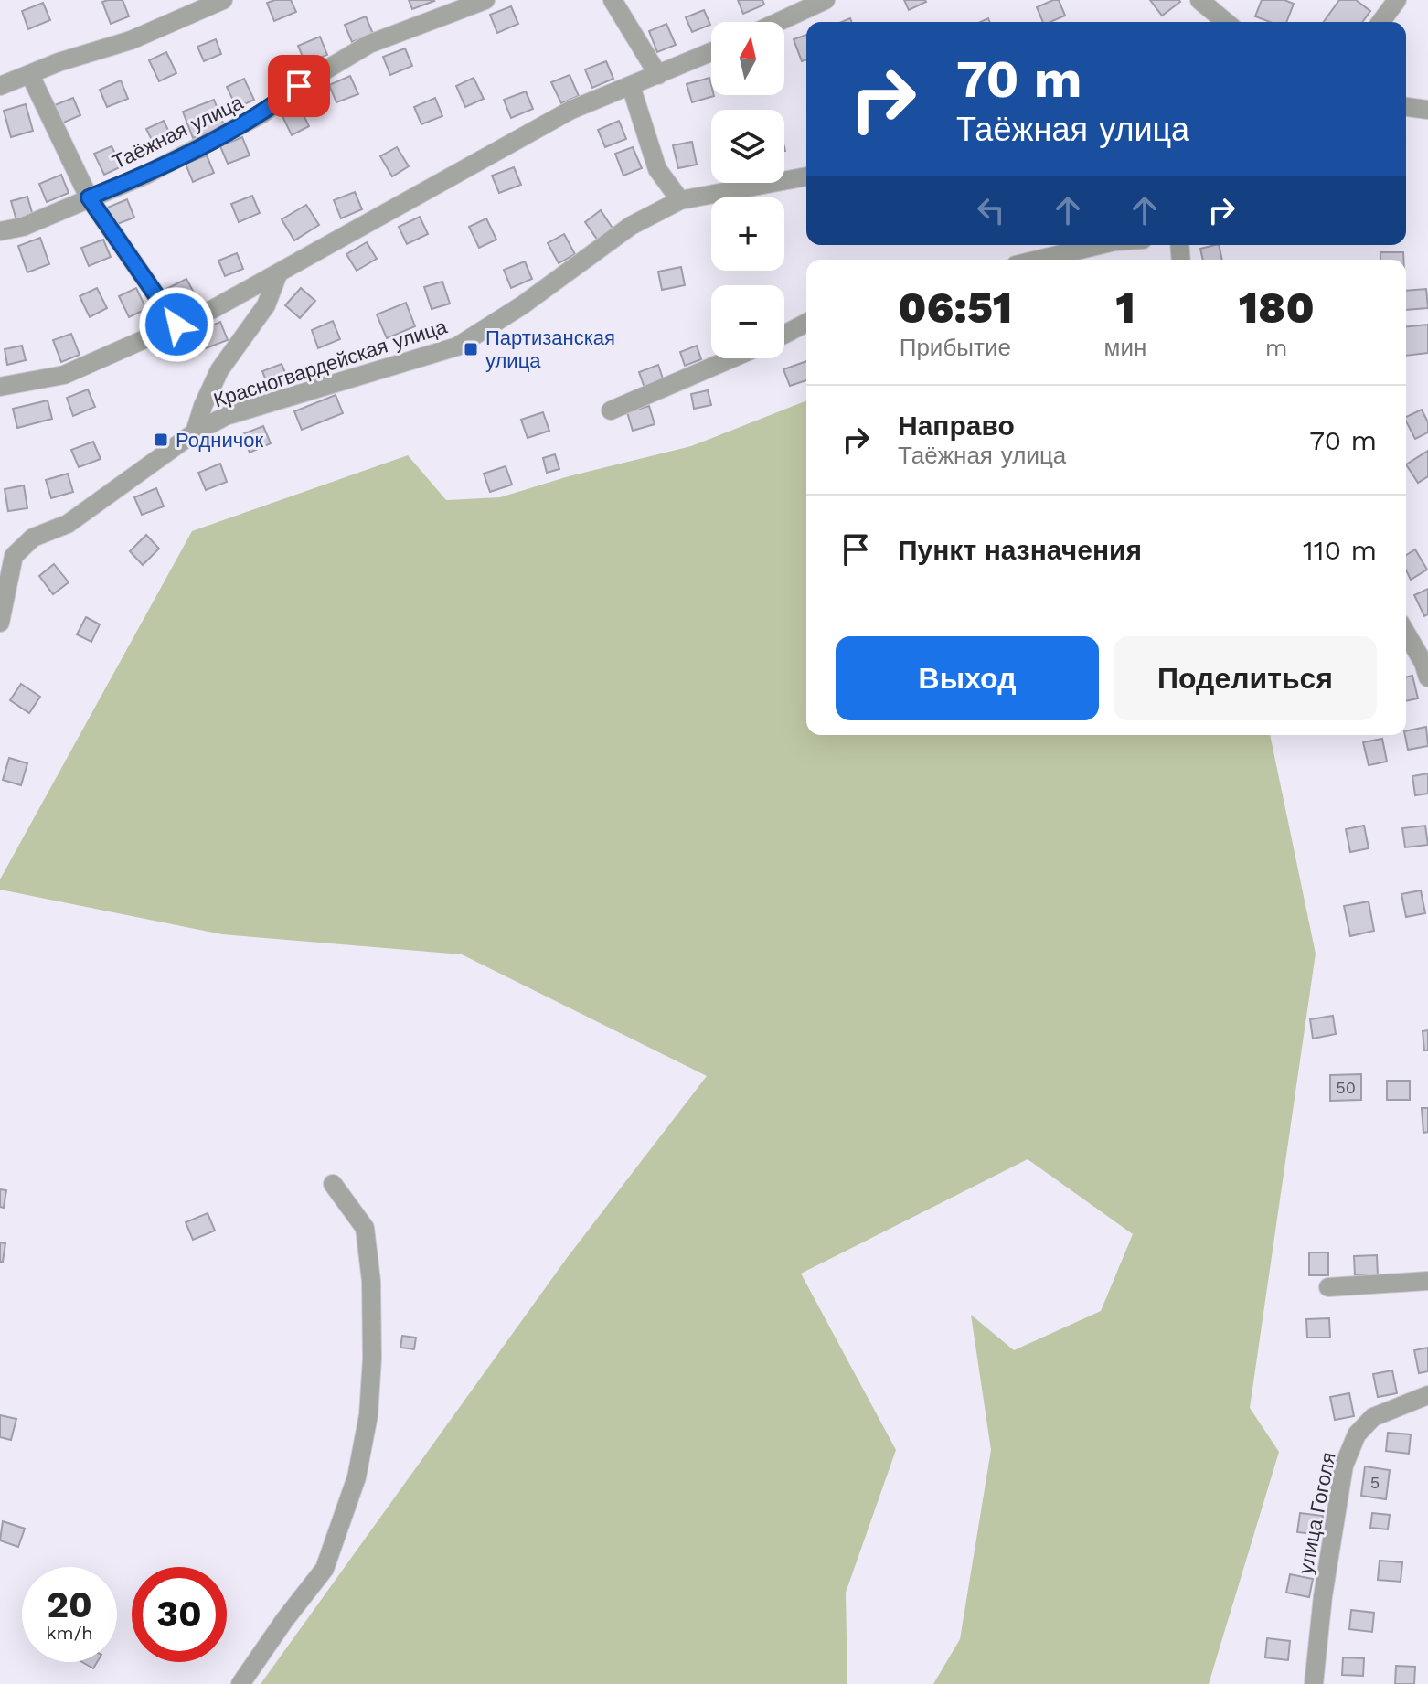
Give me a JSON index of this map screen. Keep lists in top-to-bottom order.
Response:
{
  "streets": {
    "street": ["Таёжная улица", "Красногвардейская улица", "улица Гоголя"]
  },
  "places": {
    "transit": ["Партизанская улица", "Родничок"]
  },
  "house_numbers": ["50", "5"],
  "north": "top",
  "page": {
    "map_buttons": ["+", "−"],
    "turn": ["70 m", "Таёжная улица"],
    "eta": [
      "06:51",
      "Прибытие",
      "1",
      "мин",
      "180",
      "m"
    ],
    "list": [
      {
        "name": "Направо",
        "note": "Таёжная улица",
        "value": "70 m"
      },
      {
        "name": "Пункт назначения",
        "value": "110 m"
      }
    ],
    "buttons": ["Выход", "Поделиться"],
    "speed": "20 km/h",
    "limit": "30"
  }
}
